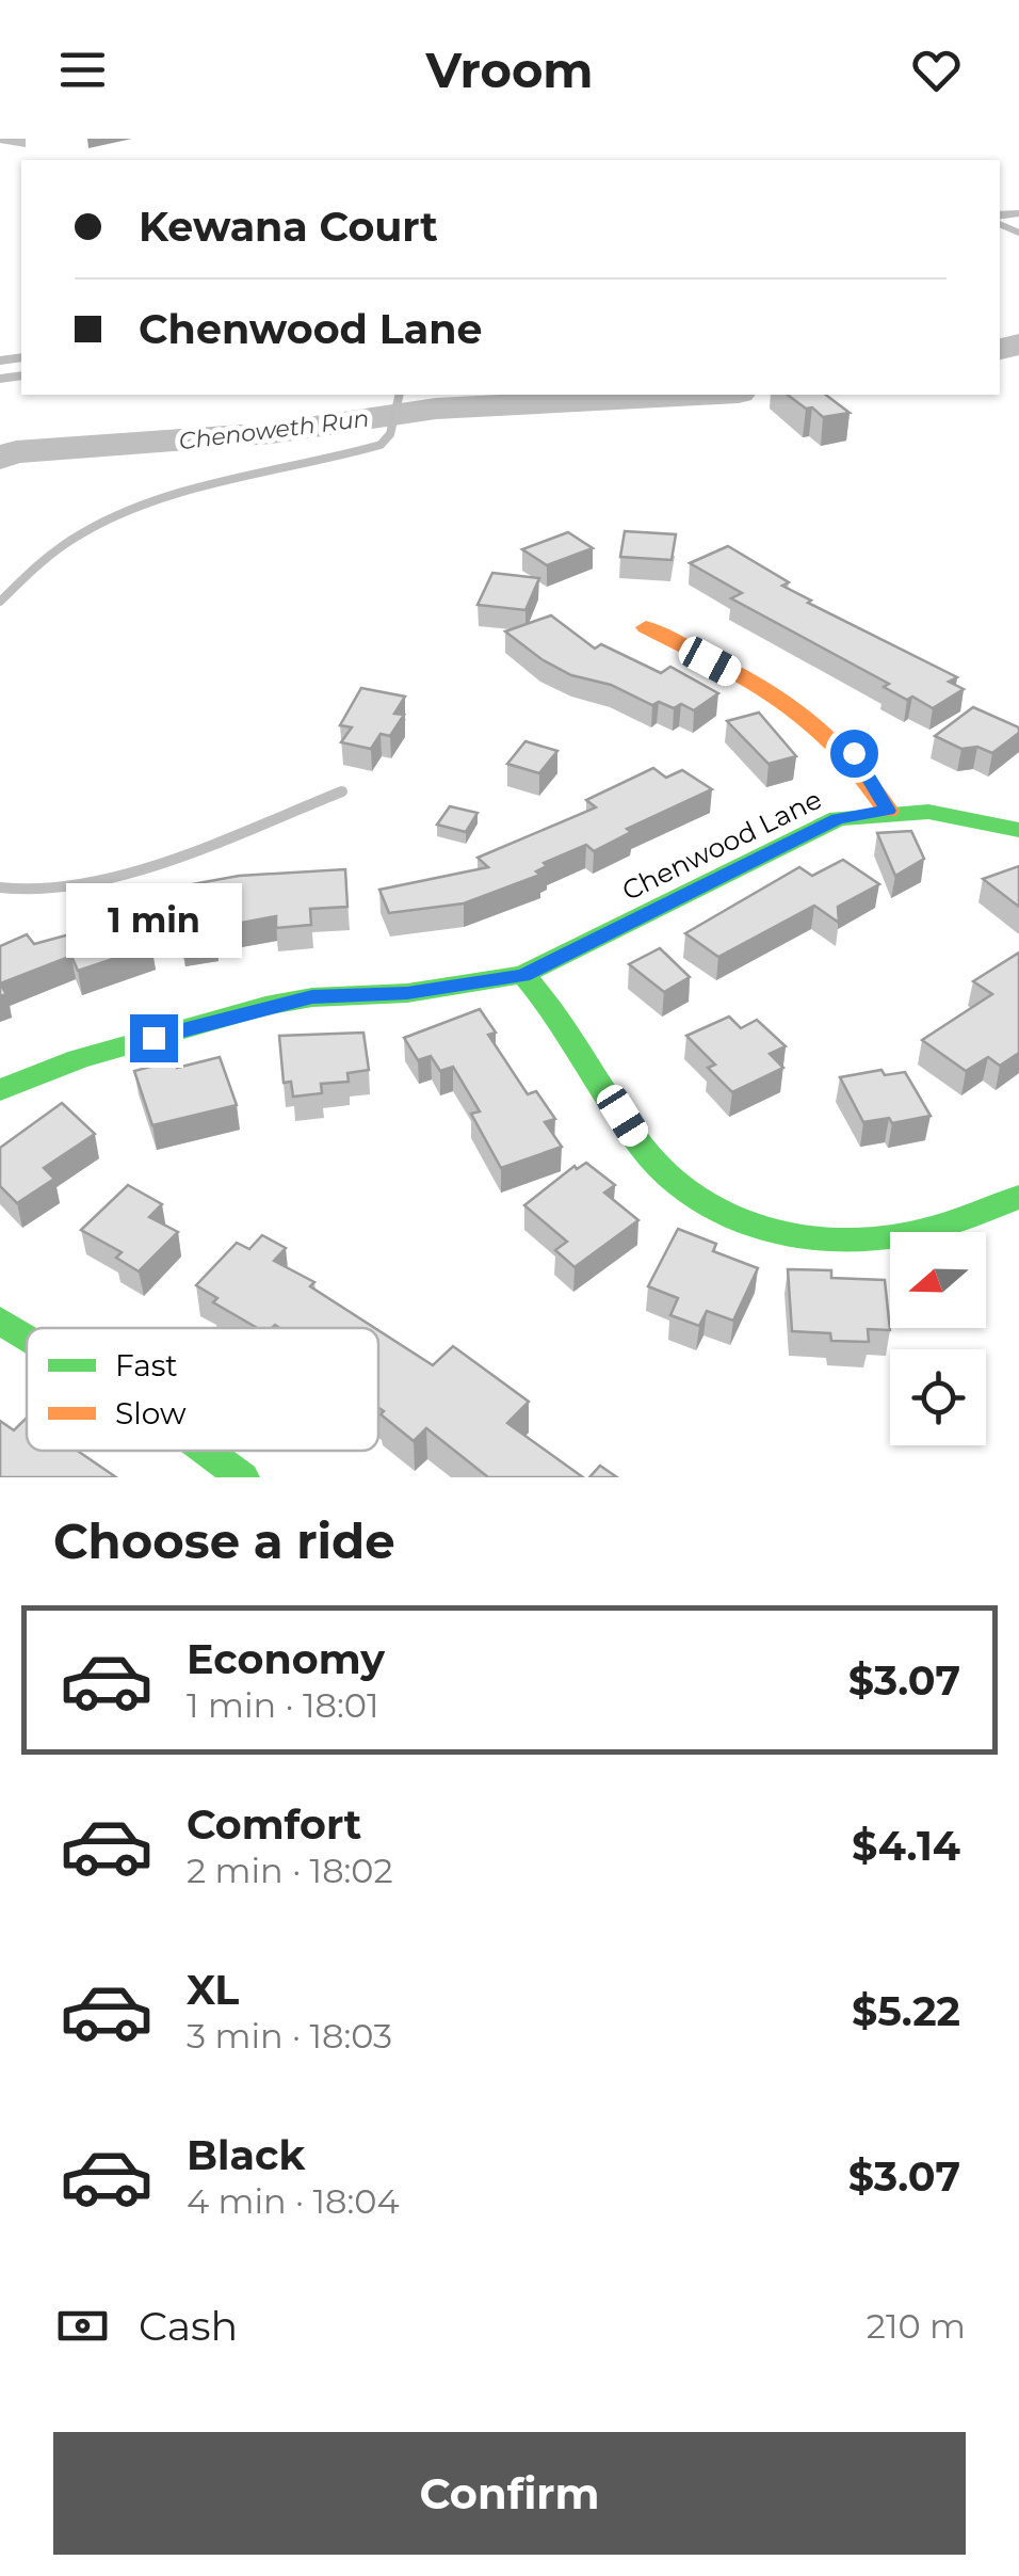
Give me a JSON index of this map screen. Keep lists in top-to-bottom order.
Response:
{
  "streets": {
    "street": ["Chenwood Lane"]
  },
  "water": ["Chenoweth Run"],
  "legend": ["Fast", "Slow"],
  "north": "left",
  "page": {
    "header": "Vroom",
    "banner": ["Kewana Court", "Chenwood Lane"],
    "bubble": "1 min",
    "heading": "Choose a ride",
    "list": [
      {
        "name": "Economy",
        "note": "1 min · 18:01",
        "value": "$3.07"
      },
      {
        "name": "Comfort",
        "note": "2 min · 18:02",
        "value": "$4.14"
      },
      {
        "name": "XL",
        "note": "3 min · 18:03",
        "value": "$5.22"
      },
      {
        "name": "Black",
        "note": "4 min · 18:04",
        "value": "$3.07"
      }
    ],
    "pay": ["Cash", "210 m"],
    "buttons": "Confirm"
  }
}
